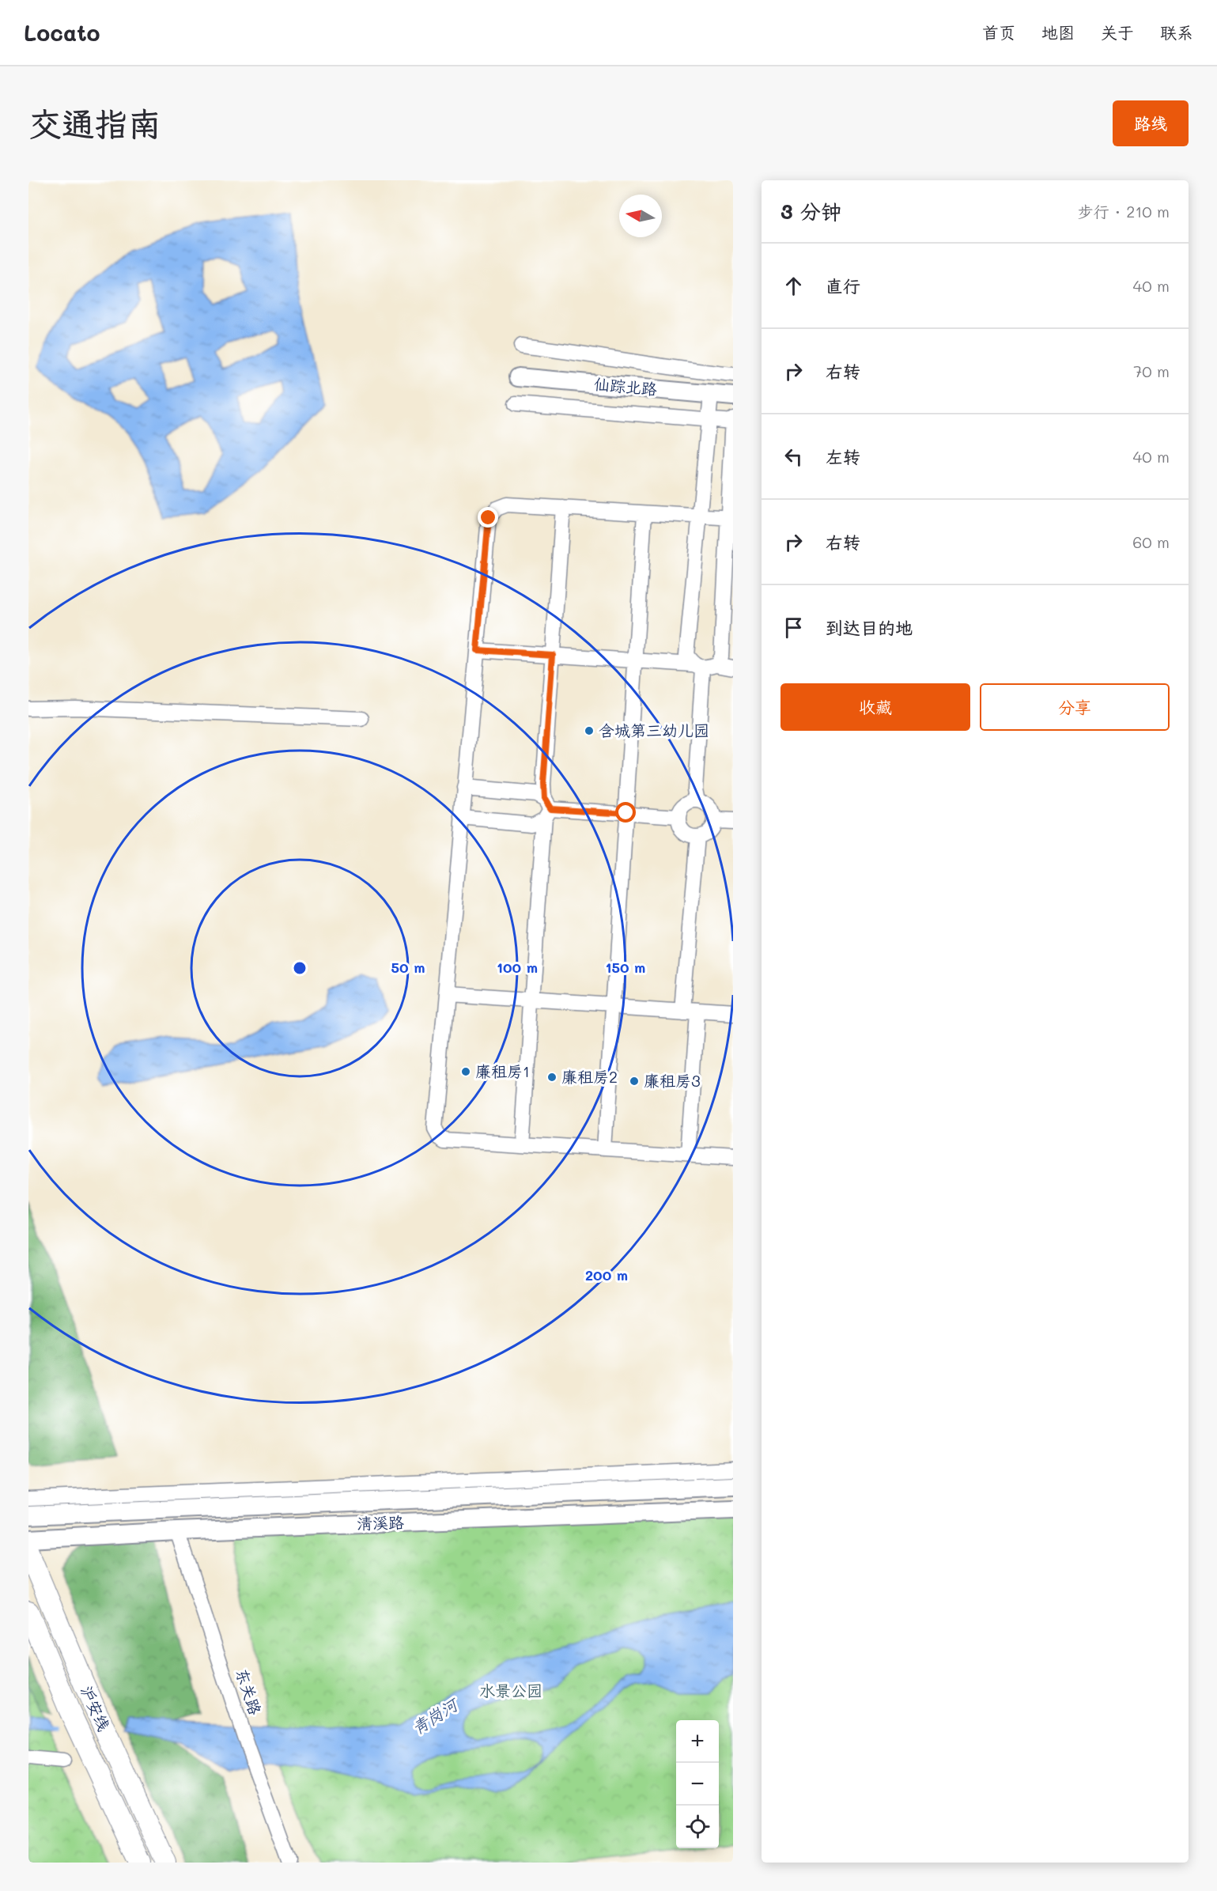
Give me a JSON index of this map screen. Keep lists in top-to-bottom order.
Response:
{
  "streets": {
    "highway": ["沪安线"],
    "main road": ["仙踪北路", "清溪路"],
    "street": ["东关路"]
  },
  "crossings": [
    ["清溪路", "东关路"]
  ],
  "water": ["青岗河"],
  "parks": ["水景公园"],
  "places": [
    "含城第三幼儿园",
    "廉租房1",
    "廉租房2",
    "廉租房3"
  ],
  "north": "left",
  "page": {
    "header": "Locato",
    "nav": [
      "首页",
      "地图",
      "关于",
      "联系"
    ],
    "buttons": [
      "路线",
      ["收藏", "分享"]
    ],
    "title": "交通指南",
    "heading": ["3 分钟", "步行 · 210 m"],
    "list": [
      ["直行", "40 m"],
      ["右转", "70 m"],
      ["左转", "40 m"],
      ["右转", "60 m"],
      "到达目的地"
    ],
    "map_buttons": ["+", "−"]
  },
  "rings": [
    "50 m",
    "100 m",
    "150 m",
    "200 m"
  ]
}
